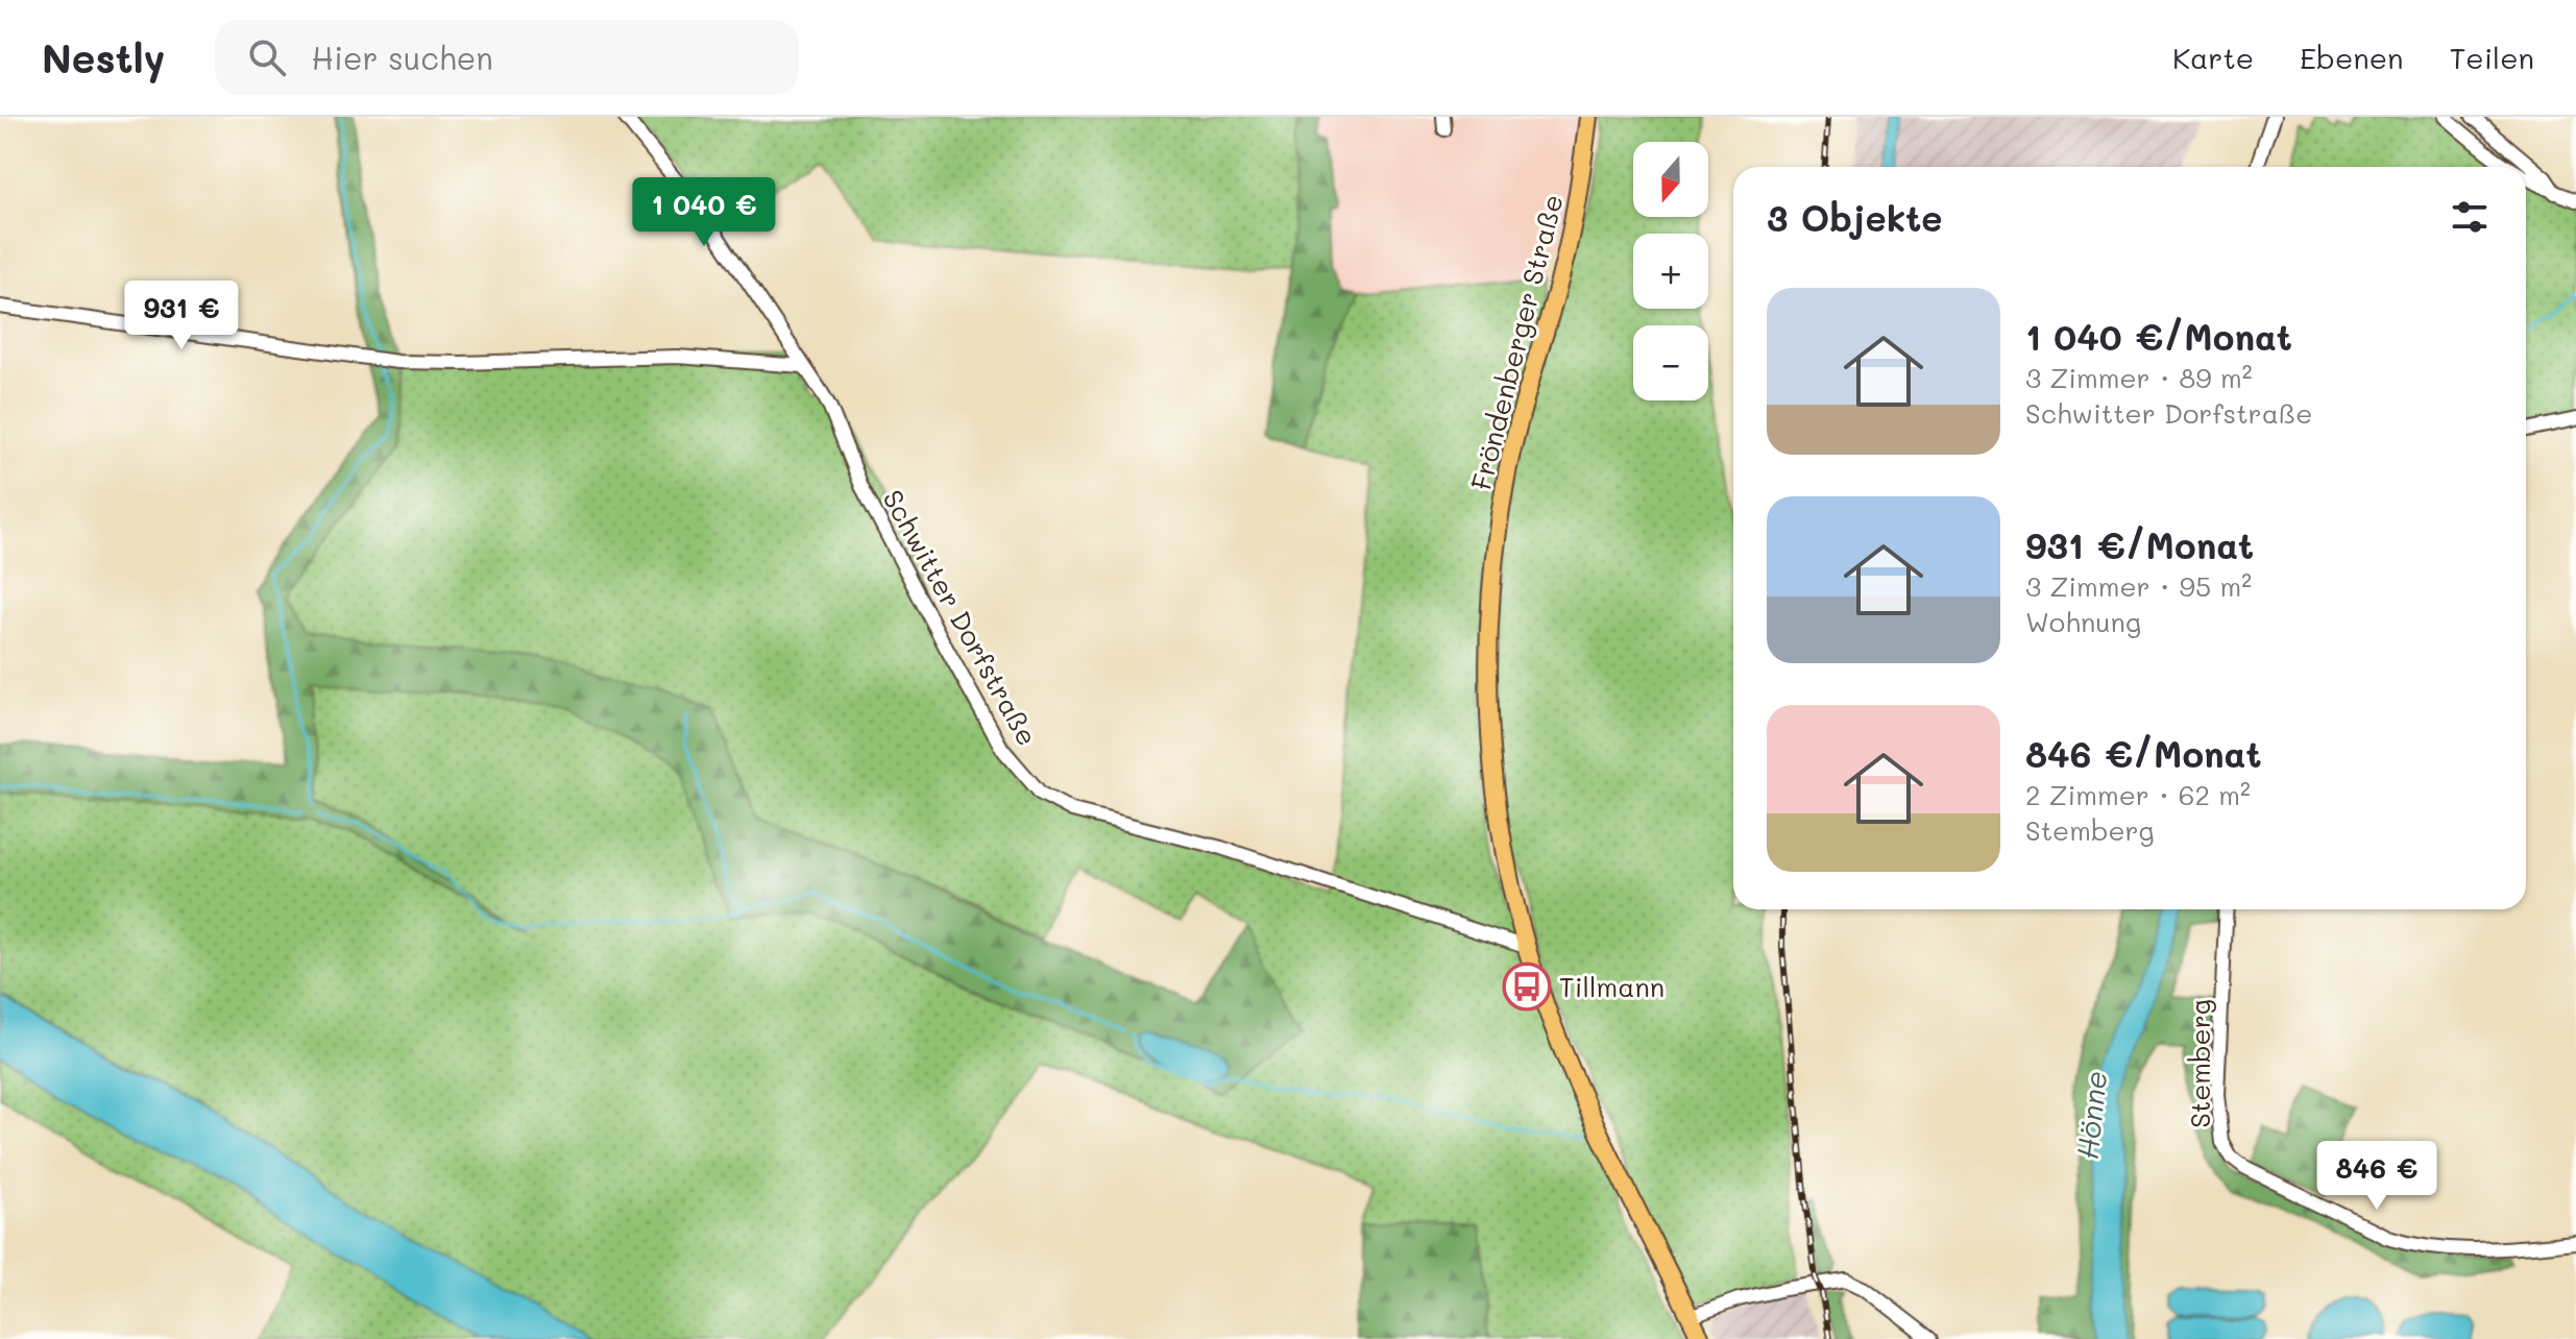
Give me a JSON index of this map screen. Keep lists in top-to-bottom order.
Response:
{
  "streets": {
    "main road": ["Fröndenberger Straße"],
    "street": ["Schwitter Dorfstraße", "Stemberg"]
  },
  "crossings": [
    ["Fröndenberger Straße", "Schwitter Dorfstraße"]
  ],
  "water": ["Hönne"],
  "places": {
    "bus stop": ["Tillmann"]
  },
  "north": "bottom",
  "page": {
    "header": "Nestly",
    "search": "Hier suchen",
    "nav": ["Karte", "Ebenen", "Teilen"],
    "map_buttons": ["+", "−"],
    "heading": "3 Objekte",
    "price": ["1 040 €", "931 €", "846 €"],
    "list": [
      {
        "name": "1 040 €/Monat",
        "note": "3 Zimmer · 89 m² · Schwitter Dorfstraße"
      },
      {
        "name": "931 €/Monat",
        "note": "3 Zimmer · 95 m² · Wohnung"
      },
      {
        "name": "846 €/Monat",
        "note": "2 Zimmer · 62 m² · Stemberg"
      }
    ]
  }
}
